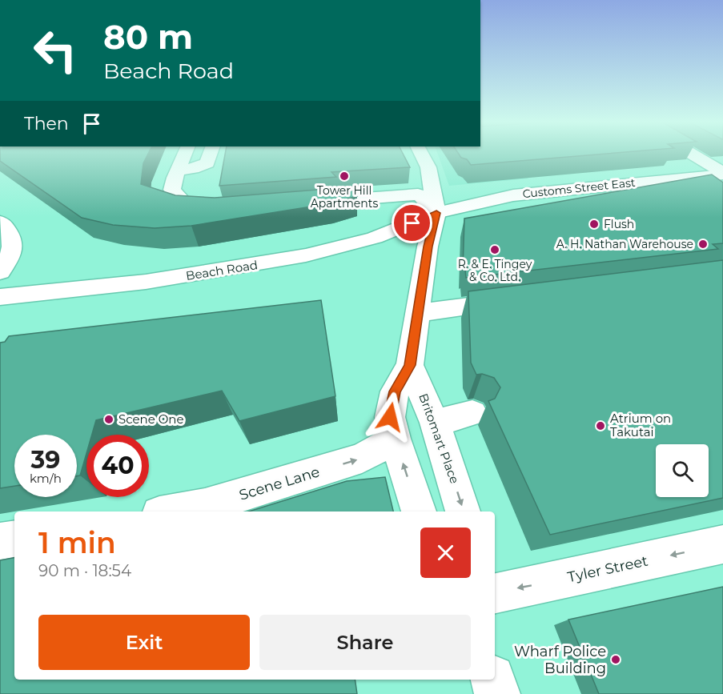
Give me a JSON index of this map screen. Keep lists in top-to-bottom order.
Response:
{
  "streets": {
    "street": [
      "Customs Street East",
      "Beach Road",
      "Britomart Place",
      "Scene Lane",
      "Tyler Street"
    ]
  },
  "crossings": [
    ["Customs Street East", "Beach Road"]
  ],
  "one_way": ["Scene Lane", "Tyler Street"],
  "places": [
    "Tower Hill Apartments",
    "Flush",
    "A. H. Nathan Warehouse",
    "R. & E. Tingey & Co. Ltd.",
    "Scene One",
    "Atrium on Takutai",
    "Wharf Police Building"
  ],
  "page": {
    "turn": ["80 m", "Beach Road"],
    "then": "Then",
    "speed": "39 km/h",
    "limit": "40",
    "heading": ["1 min", "90 m · 18:54"],
    "buttons": ["Exit", "Share"]
  }
}
